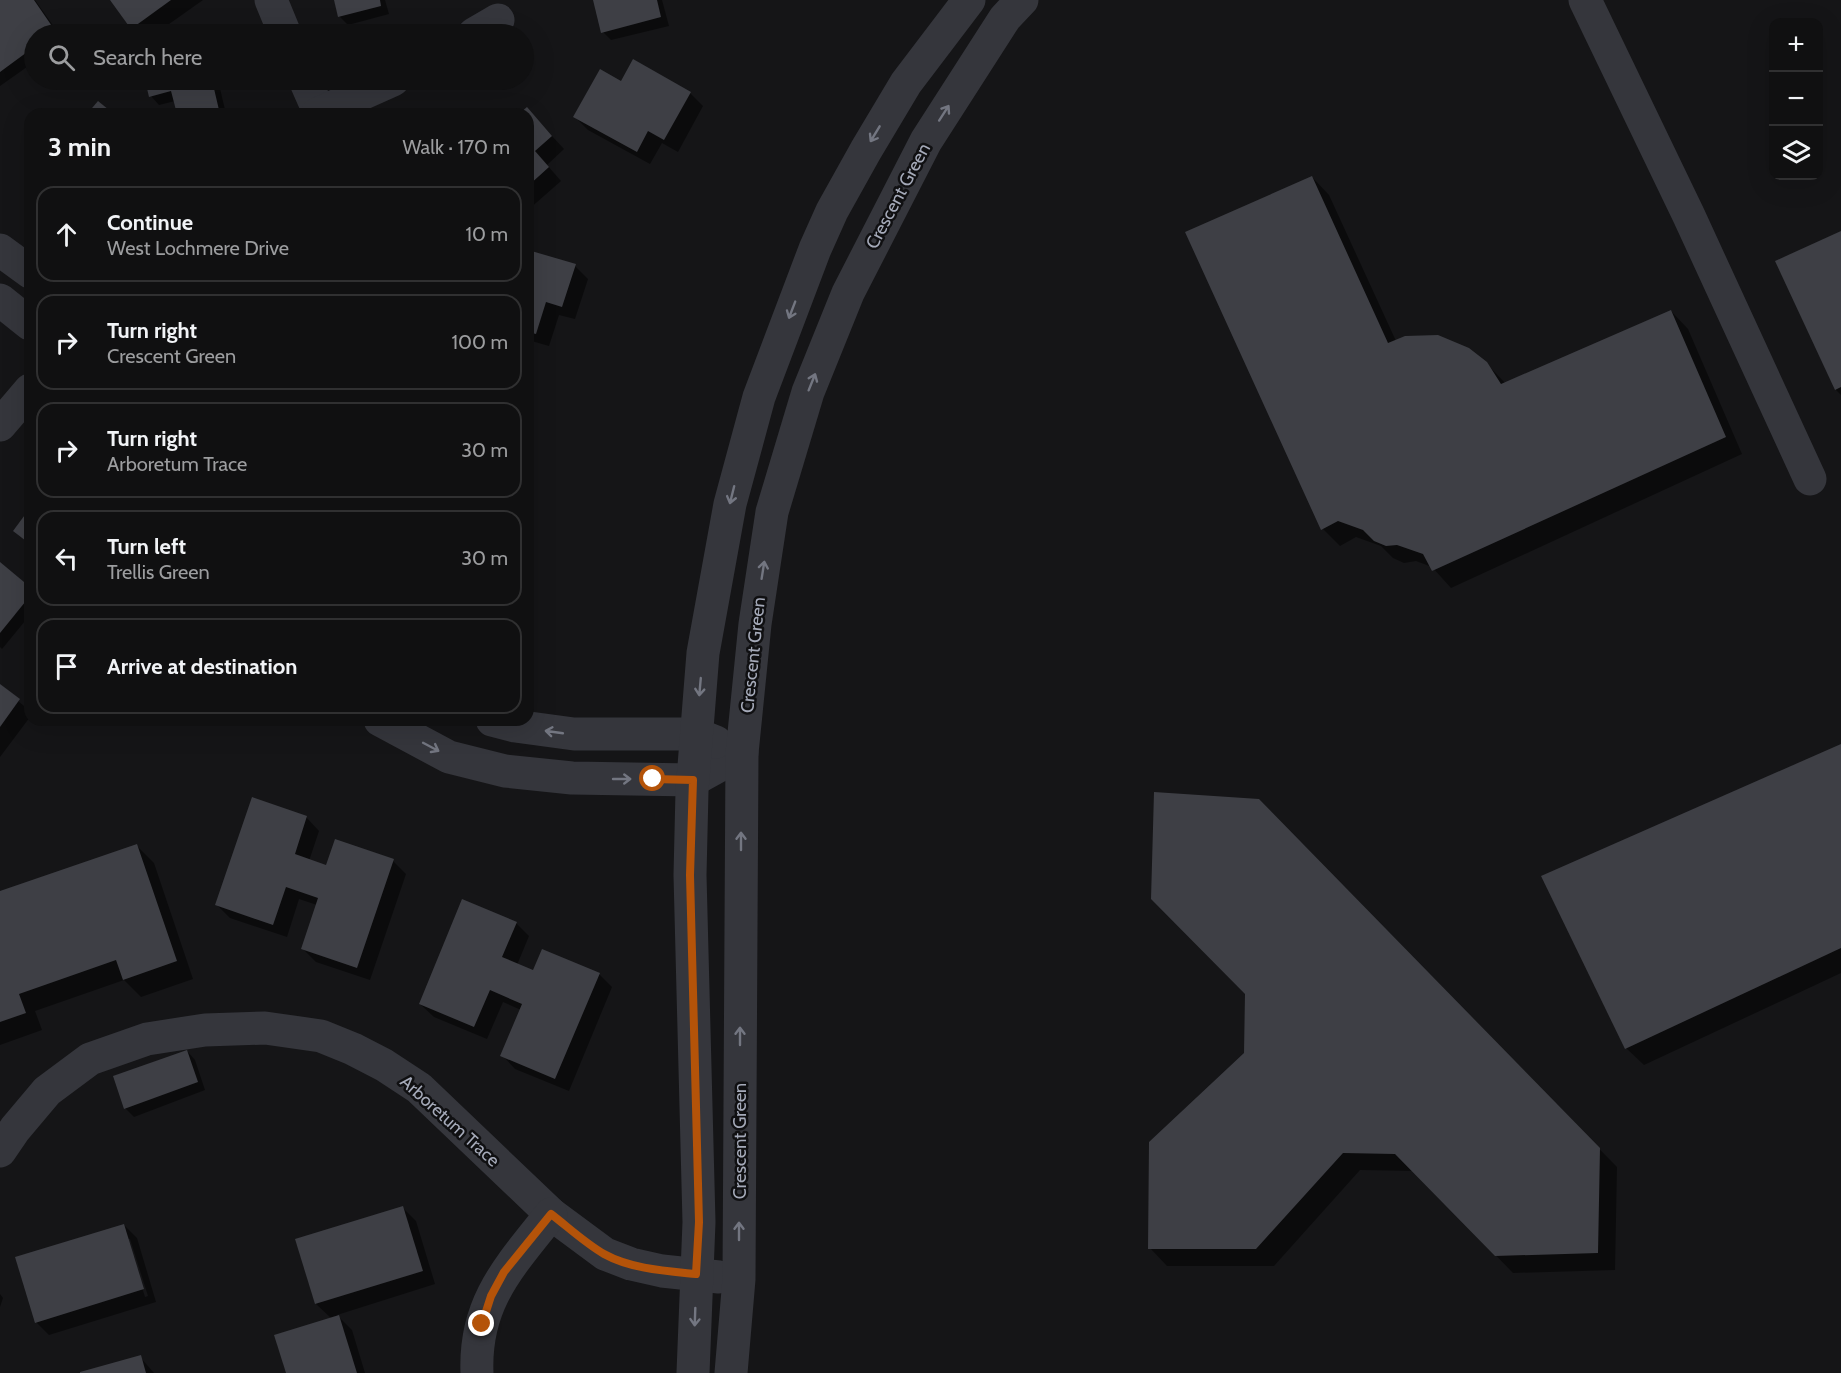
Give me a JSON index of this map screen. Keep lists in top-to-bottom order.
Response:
{
  "streets": {
    "street": ["Crescent Green", "Arboretum Trace"]
  },
  "crossings": [
    ["Crescent Green", "Arboretum Trace"]
  ],
  "page": {
    "map_buttons": ["+", "−"],
    "search": "Search here",
    "heading": ["3 min", "Walk · 170 m"],
    "list": [
      ["Continue", "West Lochmere Drive", "10 m"],
      ["Turn right", "Crescent Green", "100 m"],
      ["Turn right", "Arboretum Trace", "30 m"],
      ["Turn left", "Trellis Green", "30 m"],
      "Arrive at destination"
    ]
  }
}
